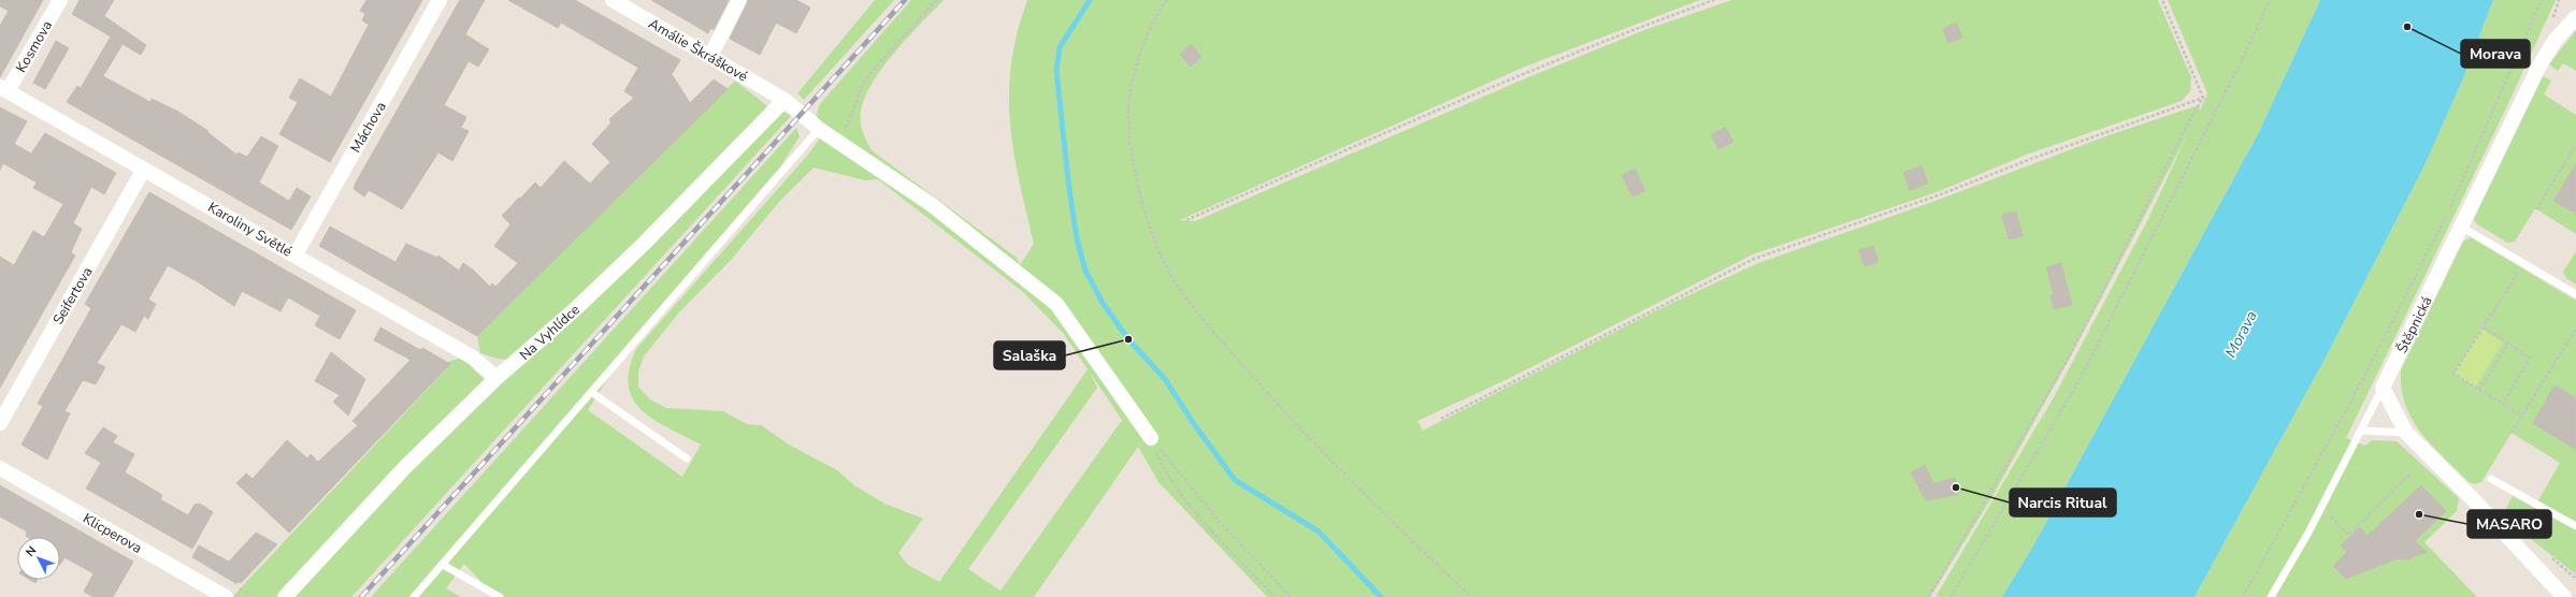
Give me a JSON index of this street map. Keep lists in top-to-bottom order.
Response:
{
  "streets": {
    "street": [
      "Kosmova",
      "Amálie Škráškové",
      "Máchova",
      "Karoliny Světlé",
      "Seifertova",
      "Štěpnická",
      "Na Vyhlídce",
      "Klicperova"
    ]
  },
  "crossings": [
    ["Kosmova", "Karoliny Světlé"],
    ["Amálie Škráškové", "Na Vyhlídce"],
    ["Máchova", "Karoliny Světlé"],
    ["Karoliny Světlé", "Seifertova"],
    ["Karoliny Světlé", "Na Vyhlídce"]
  ],
  "water": ["Morava"],
  "places": [
    "Morava",
    "Salaška",
    "Narcis Ritual",
    "MASARO"
  ],
  "north": "top left"
}
